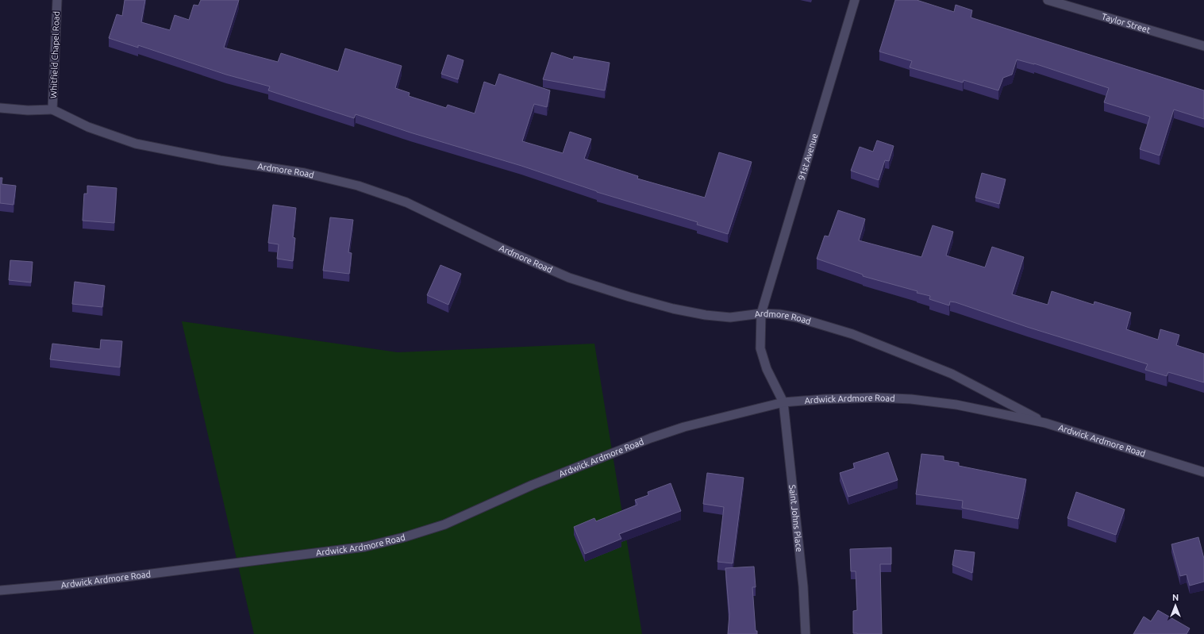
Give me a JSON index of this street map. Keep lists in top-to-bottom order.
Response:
{
  "streets": {
    "street": [
      "Taylor Street",
      "Whitfield Chapel Road",
      "91st Avenue",
      "Ardmore Road",
      "Ardwick Ardmore Road",
      "Saint Johns Place"
    ]
  },
  "crossings": [
    ["Whitfield Chapel Road", "Ardmore Road"],
    ["91st Avenue", "Ardmore Road"],
    ["91st Avenue", "Ardwick Ardmore Road"],
    ["91st Avenue", "Saint Johns Place"],
    ["Ardmore Road", "Ardwick Ardmore Road"],
    ["Ardwick Ardmore Road", "Saint Johns Place"]
  ],
  "north": "top"
}
